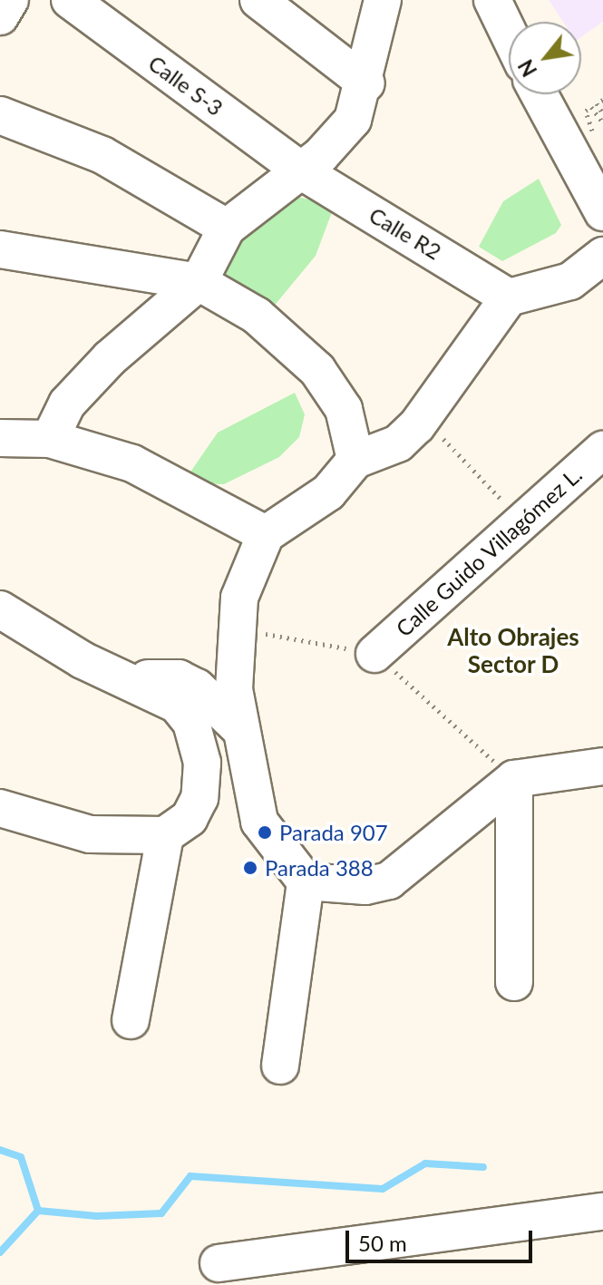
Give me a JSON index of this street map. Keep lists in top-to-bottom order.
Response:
{
  "streets": {
    "street": ["Calle S-3", "Calle R2", "Calle Guido Villagómez L."]
  },
  "crossings": [
    ["Calle S-3", "Calle R2"]
  ],
  "districts": ["Alto Obrajes Sector D"],
  "places": ["Parada 907", "Parada 388"],
  "scale_bar": "50 m",
  "north": "bottom left"
}
